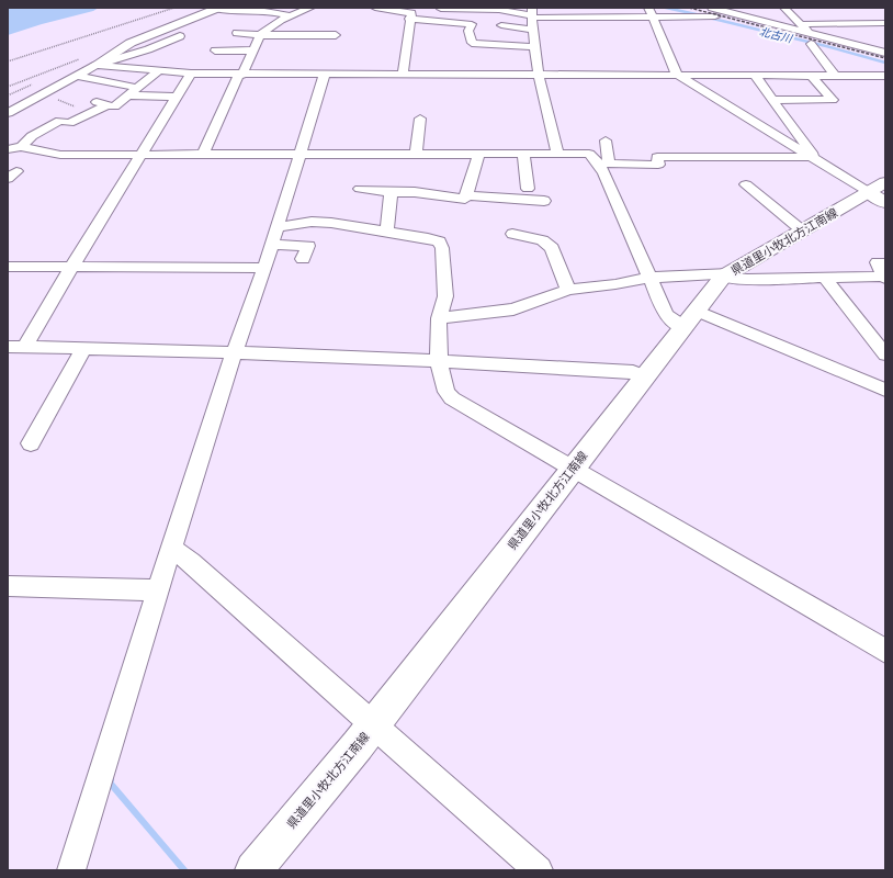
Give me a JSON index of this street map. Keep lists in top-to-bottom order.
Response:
{
  "streets": {
    "main road": ["県道里小牧北方江南線"]
  },
  "water": ["北古川"]
}
